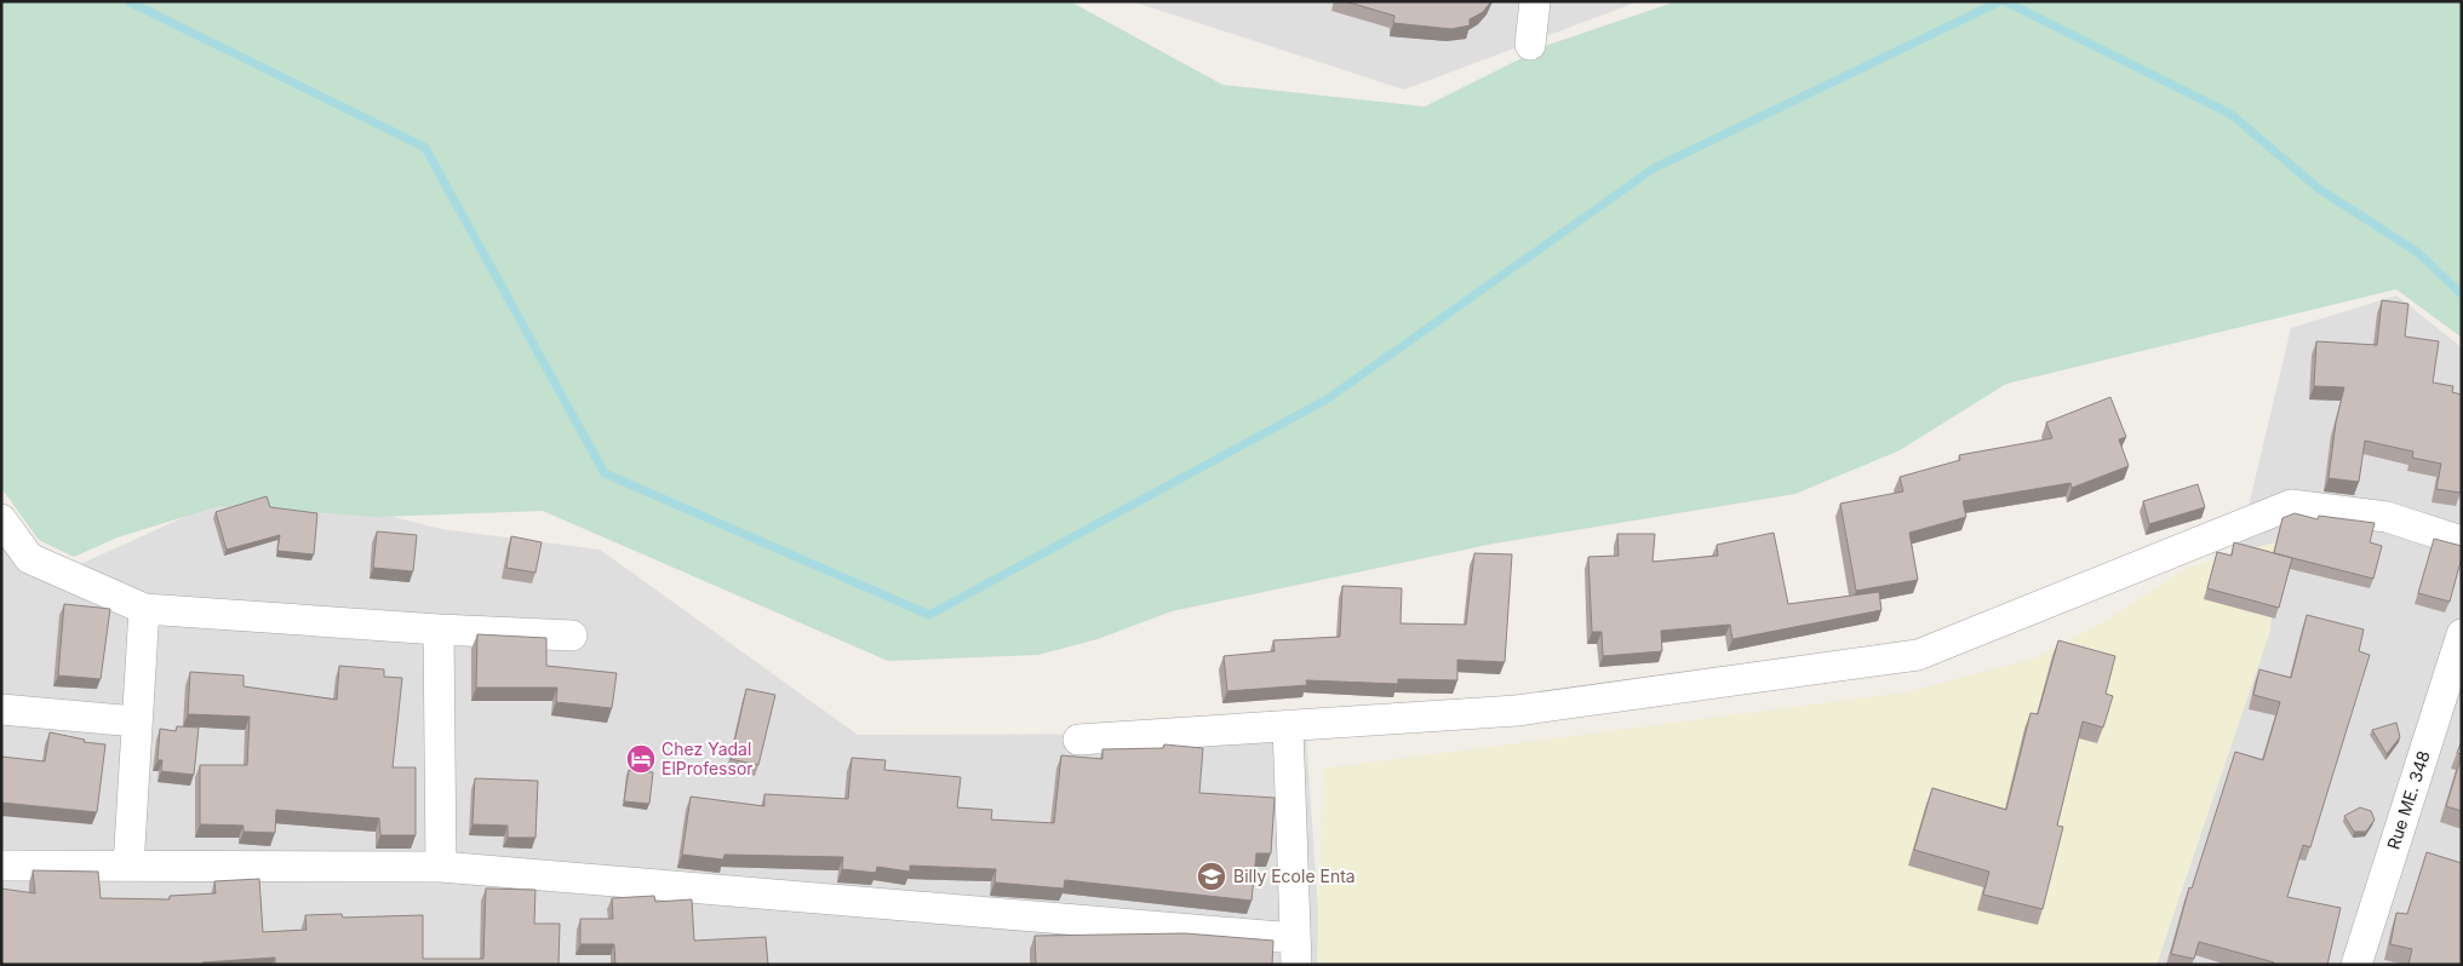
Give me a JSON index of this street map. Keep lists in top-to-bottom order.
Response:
{
  "streets": {
    "street": ["Rue ME. 348"]
  },
  "places": {
    "hotel": ["Chez Yadal ElProfessor"],
    "school or university": ["Billy Ecole Enta"]
  }
}
